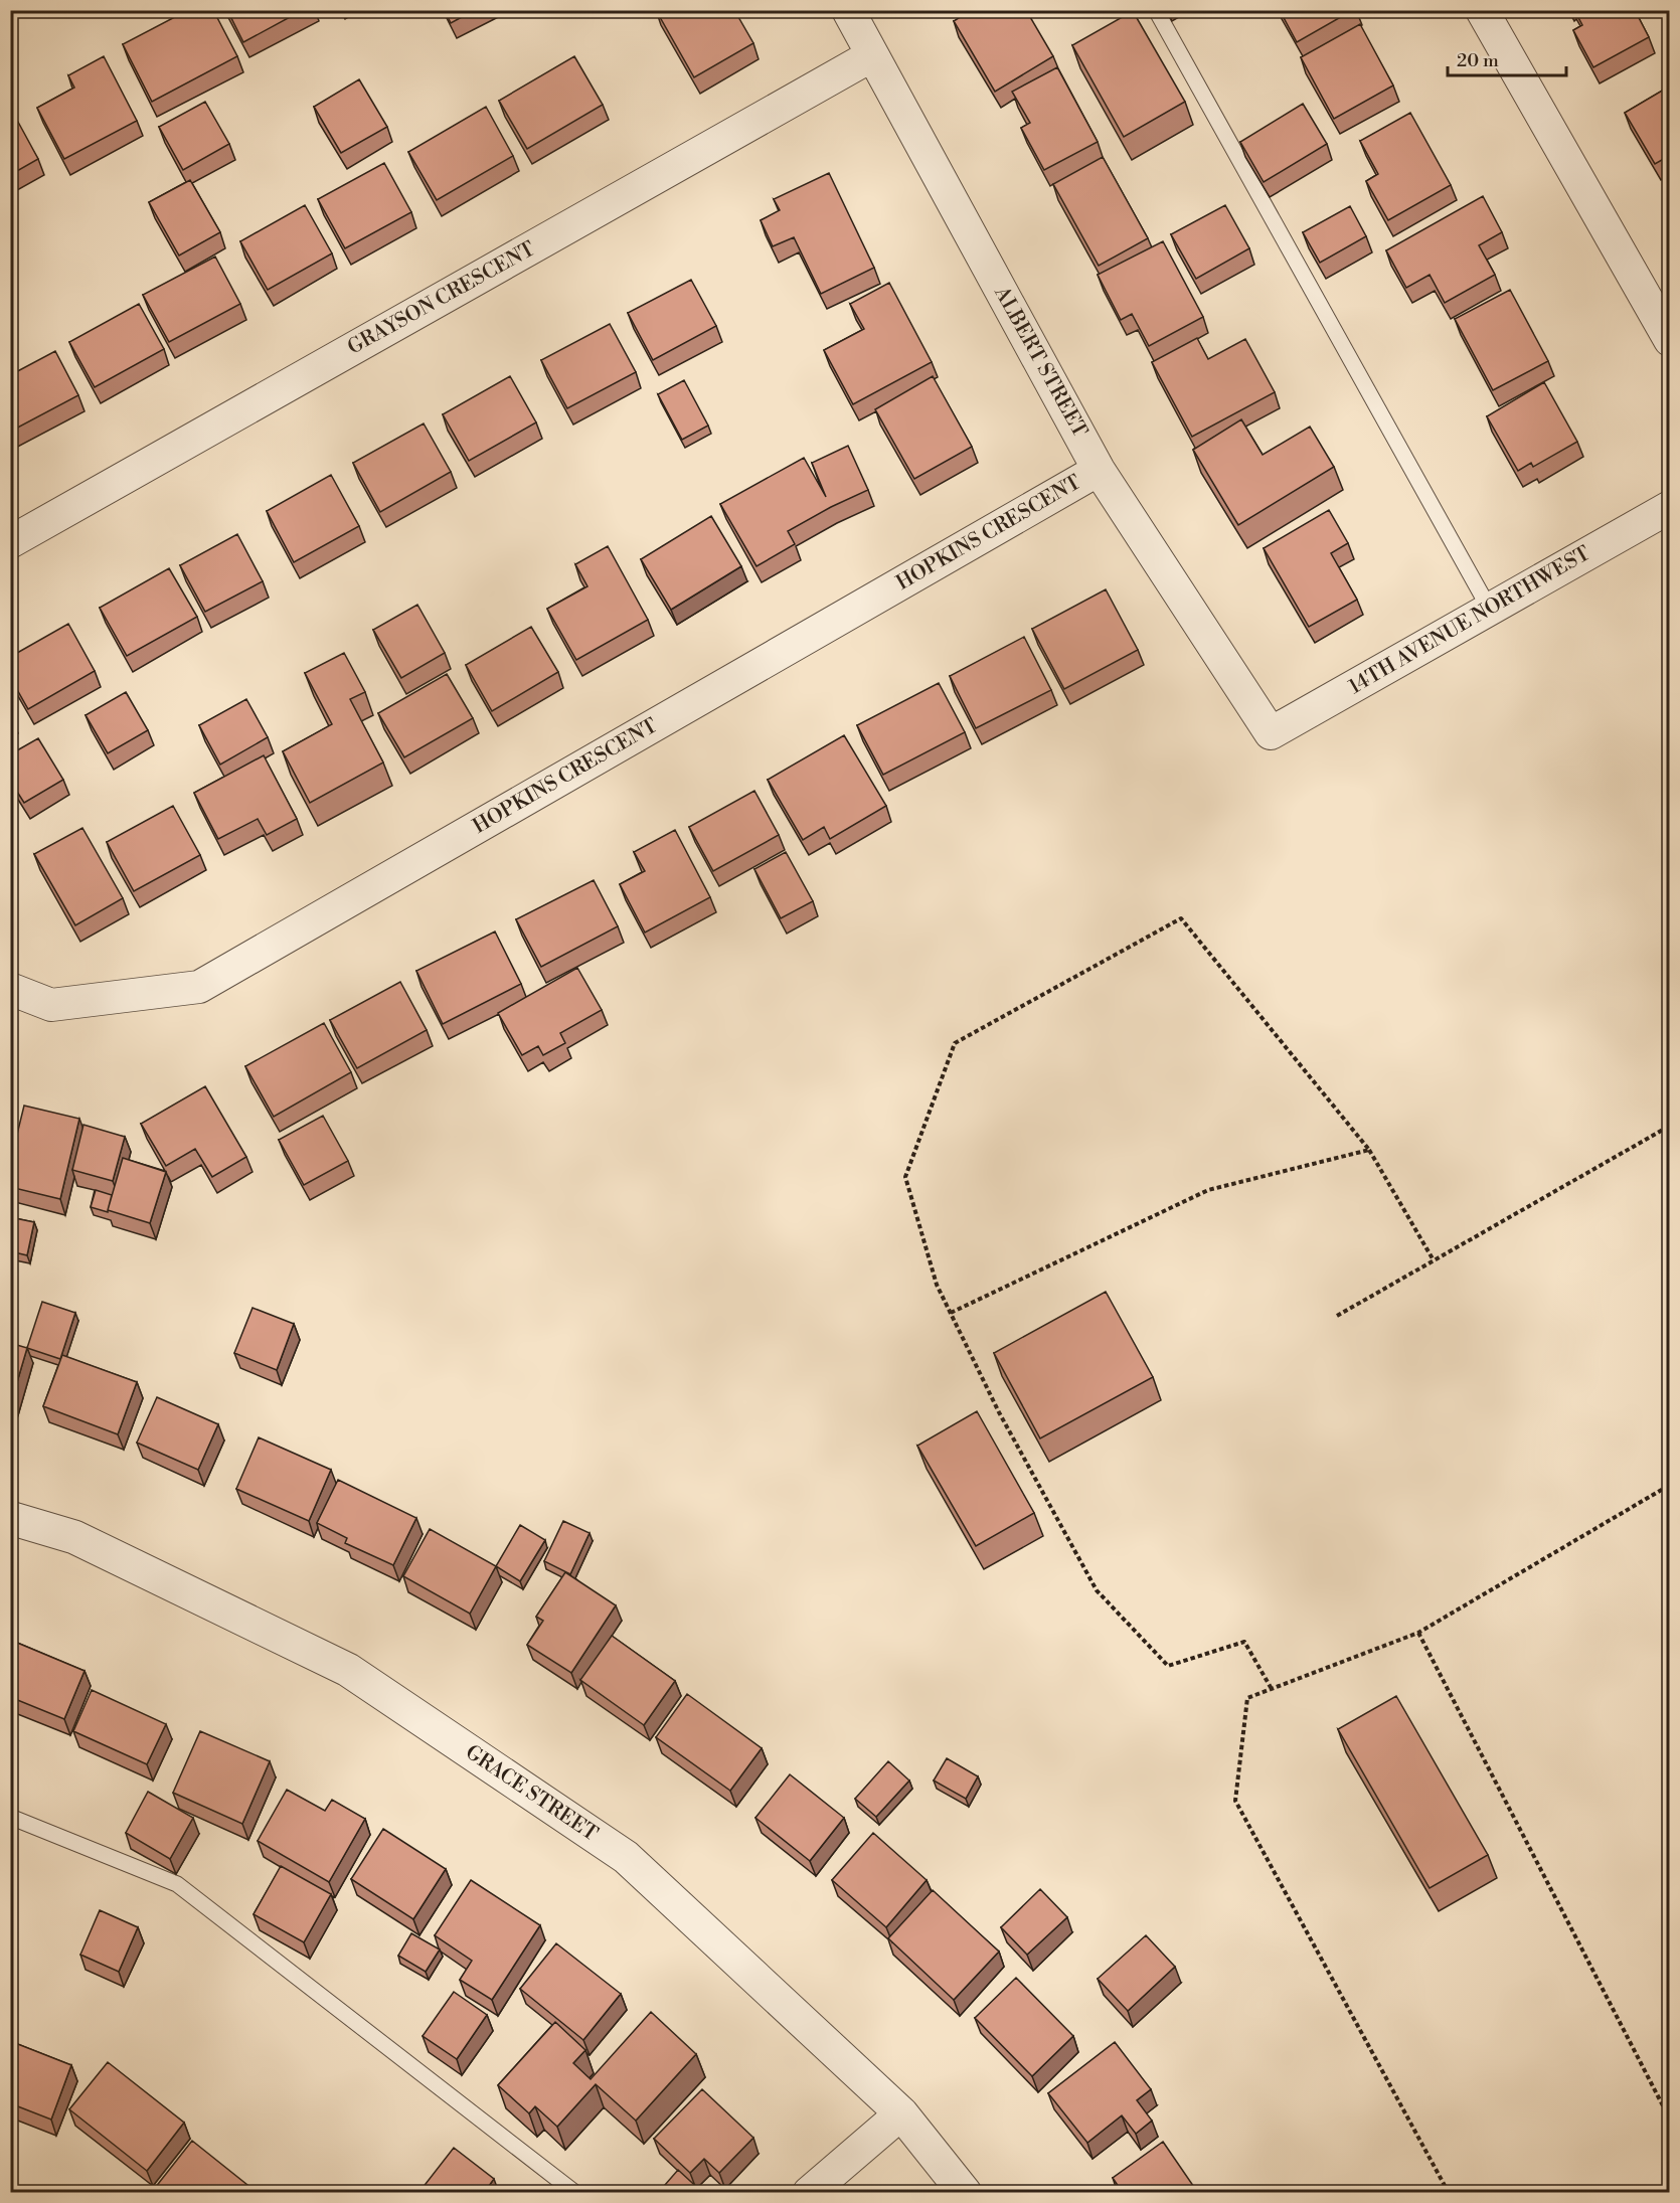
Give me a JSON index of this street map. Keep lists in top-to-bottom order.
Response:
{
  "streets": {
    "street": [
      "GRAYSON CRESCENT",
      "ALBERT STREET",
      "HOPKINS CRESCENT",
      "14TH AVENUE NORTHWEST",
      "GRACE STREET"
    ]
  },
  "crossings": [
    ["GRAYSON CRESCENT", "ALBERT STREET"],
    ["ALBERT STREET", "HOPKINS CRESCENT"],
    ["ALBERT STREET", "14TH AVENUE NORTHWEST"]
  ],
  "scale_bar": "20 m"
}
